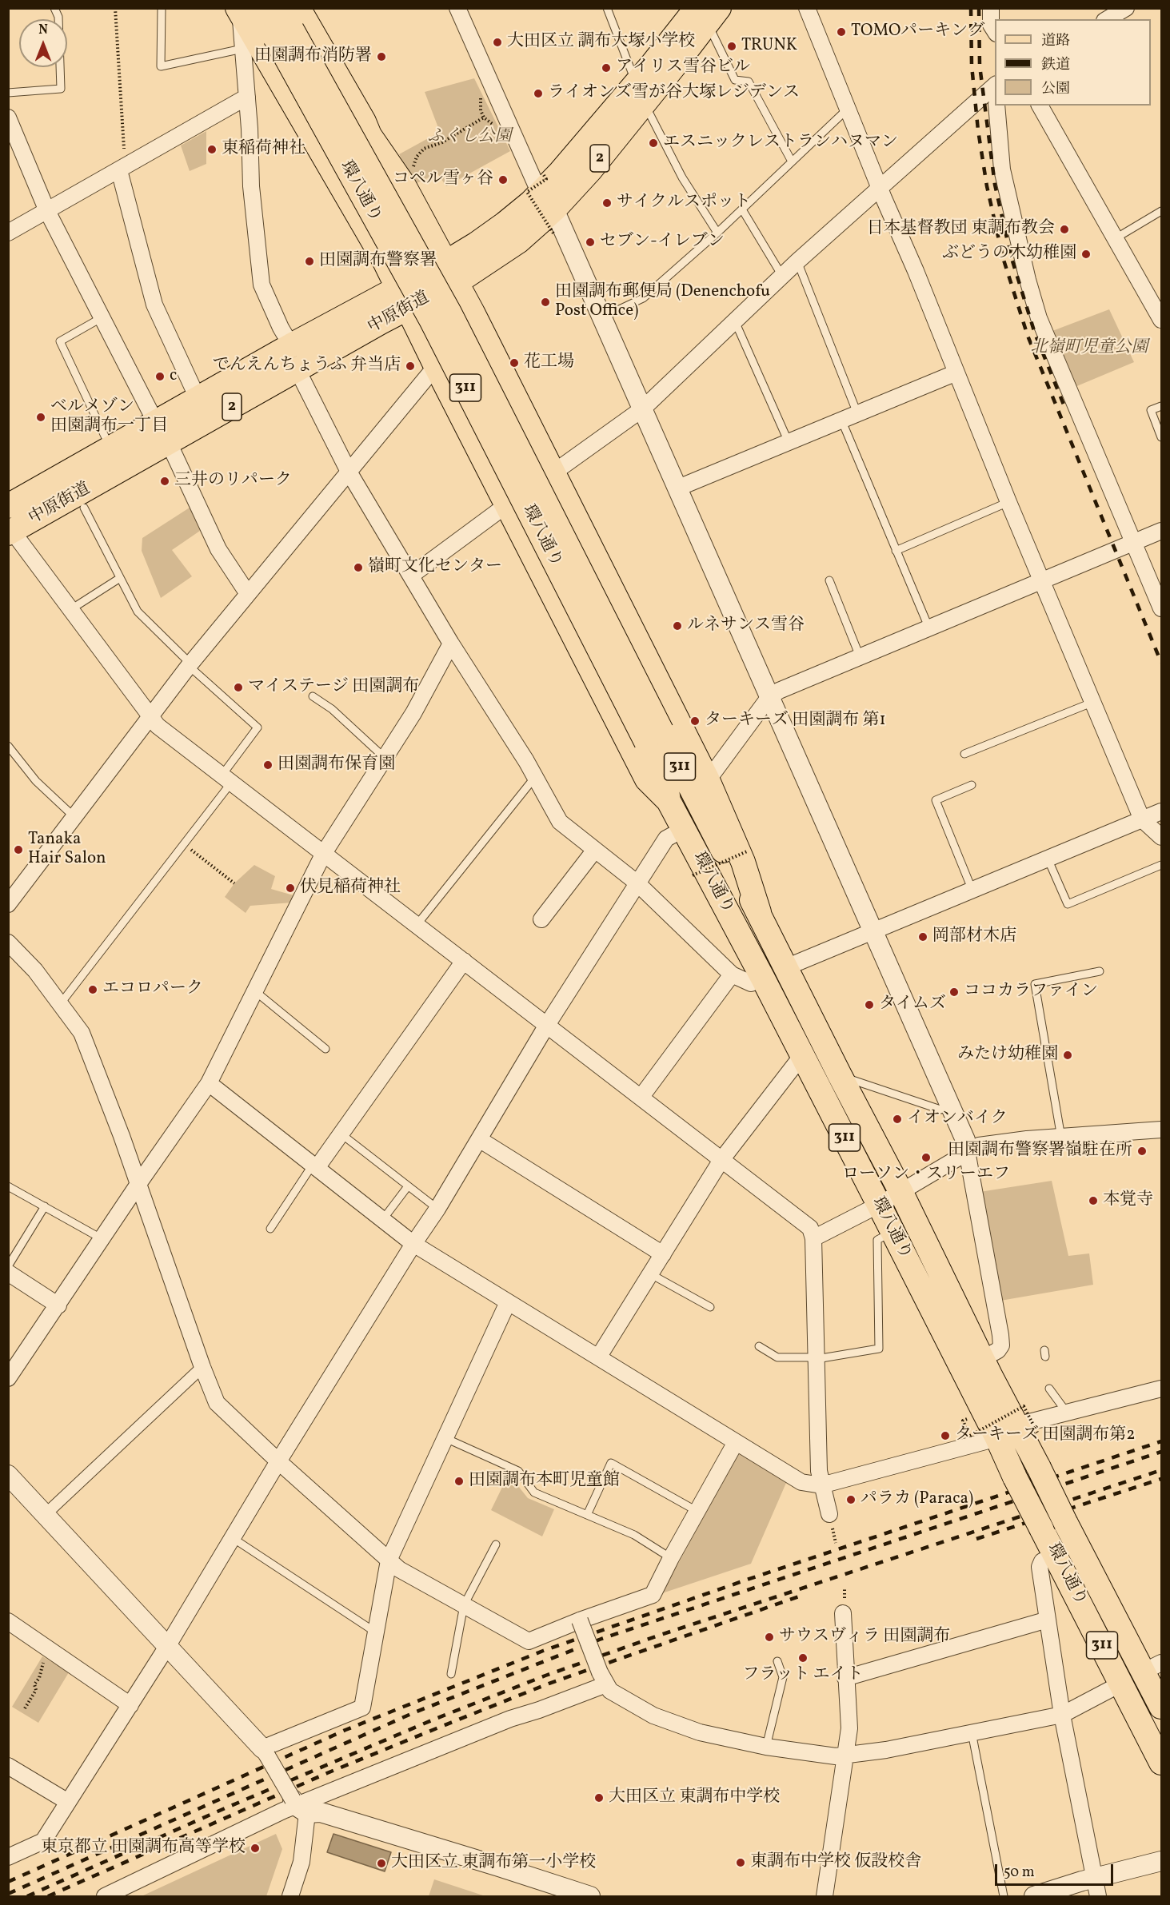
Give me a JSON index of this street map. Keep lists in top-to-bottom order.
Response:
{
  "streets": {
    "main road": [
      "2",
      "環八通り",
      "中原街道",
      "311"
    ]
  },
  "crossings": [
    ["環八通り", "311"],
    ["中原街道", "311"]
  ],
  "parks": ["ふくし公園", "北嶺町児童公園"],
  "places": [
    "TOMOパーキング",
    "大田区立 調布大塚小学校",
    "TRUNK",
    "田園調布消防署",
    "アイリス雪谷ビル",
    "ライオンズ雪が谷大塚レジデンス",
    "エスニックレストランハヌマン",
    "東稲荷神社",
    "コペル雪ヶ谷",
    "サイクルスポット",
    "日本基督教団 東調布教会",
    "セブン-イレブン",
    "ぶどうの木幼稚園",
    "田園調布警察署",
    "田園調布郵便局 (Denenchofu Post Office)",
    "花工場",
    "でんえんちょうふ 弁当店",
    "c",
    "ベルメゾン 田園調布一丁目",
    "三井のリパーク",
    "嶺町文化センター",
    "ルネサンス雪谷",
    "マイステージ 田園調布",
    "ターキーズ 田園調布 第1",
    "田園調布保育園",
    "Tanaka Hair Salon",
    "伏見稲荷神社",
    "岡部材木店",
    "エコロパーク",
    "ココカラファイン",
    "タイムズ",
    "みたけ幼稚園",
    "イオンバイク",
    "田園調布警察署嶺駐在所",
    "ローソン・スリーエフ",
    "本覚寺",
    "ターキーズ 田園調布第2",
    "田園調布本町児童館",
    "パラカ (Paraca)",
    "サウスヴィラ 田園調布",
    "フラット エイト",
    "大田区立 東調布中学校",
    "東京都立 田園調布高等学校",
    "東調布中学校 仮設校舎",
    "大田区立 東調布第一小学校"
  ],
  "legend": ["道路", "鉄道", "公園"],
  "scale_bar": "50 m",
  "north": "top"
}
